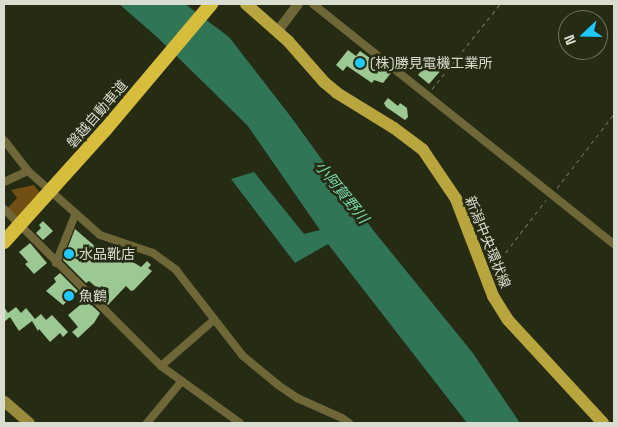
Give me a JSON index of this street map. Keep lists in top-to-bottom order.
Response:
{
  "streets": {
    "highway": ["磐越自動車道"],
    "main road": ["新潟中央環状線"]
  },
  "water": ["小阿賀野川"],
  "places": ["(株)勝見電機工業所", "水品靴店", "魚鶴"],
  "north": "left"
}
